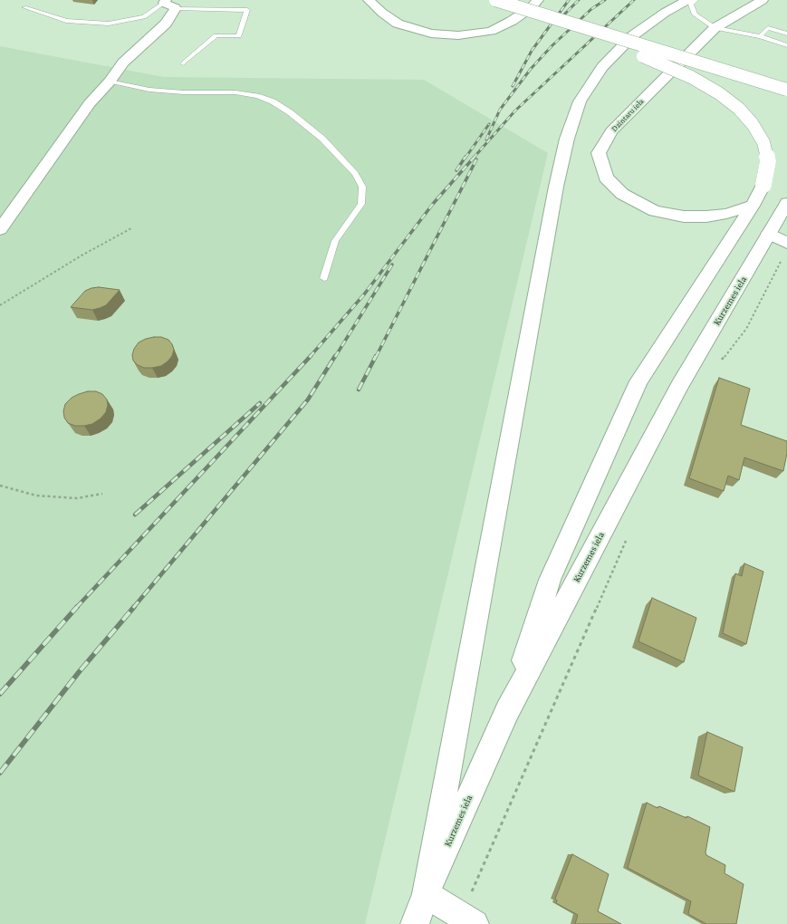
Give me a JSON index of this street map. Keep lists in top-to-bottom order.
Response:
{
  "streets": {
    "main road": ["Dzintaru iela", "Kurzemes iela"]
  }
}
